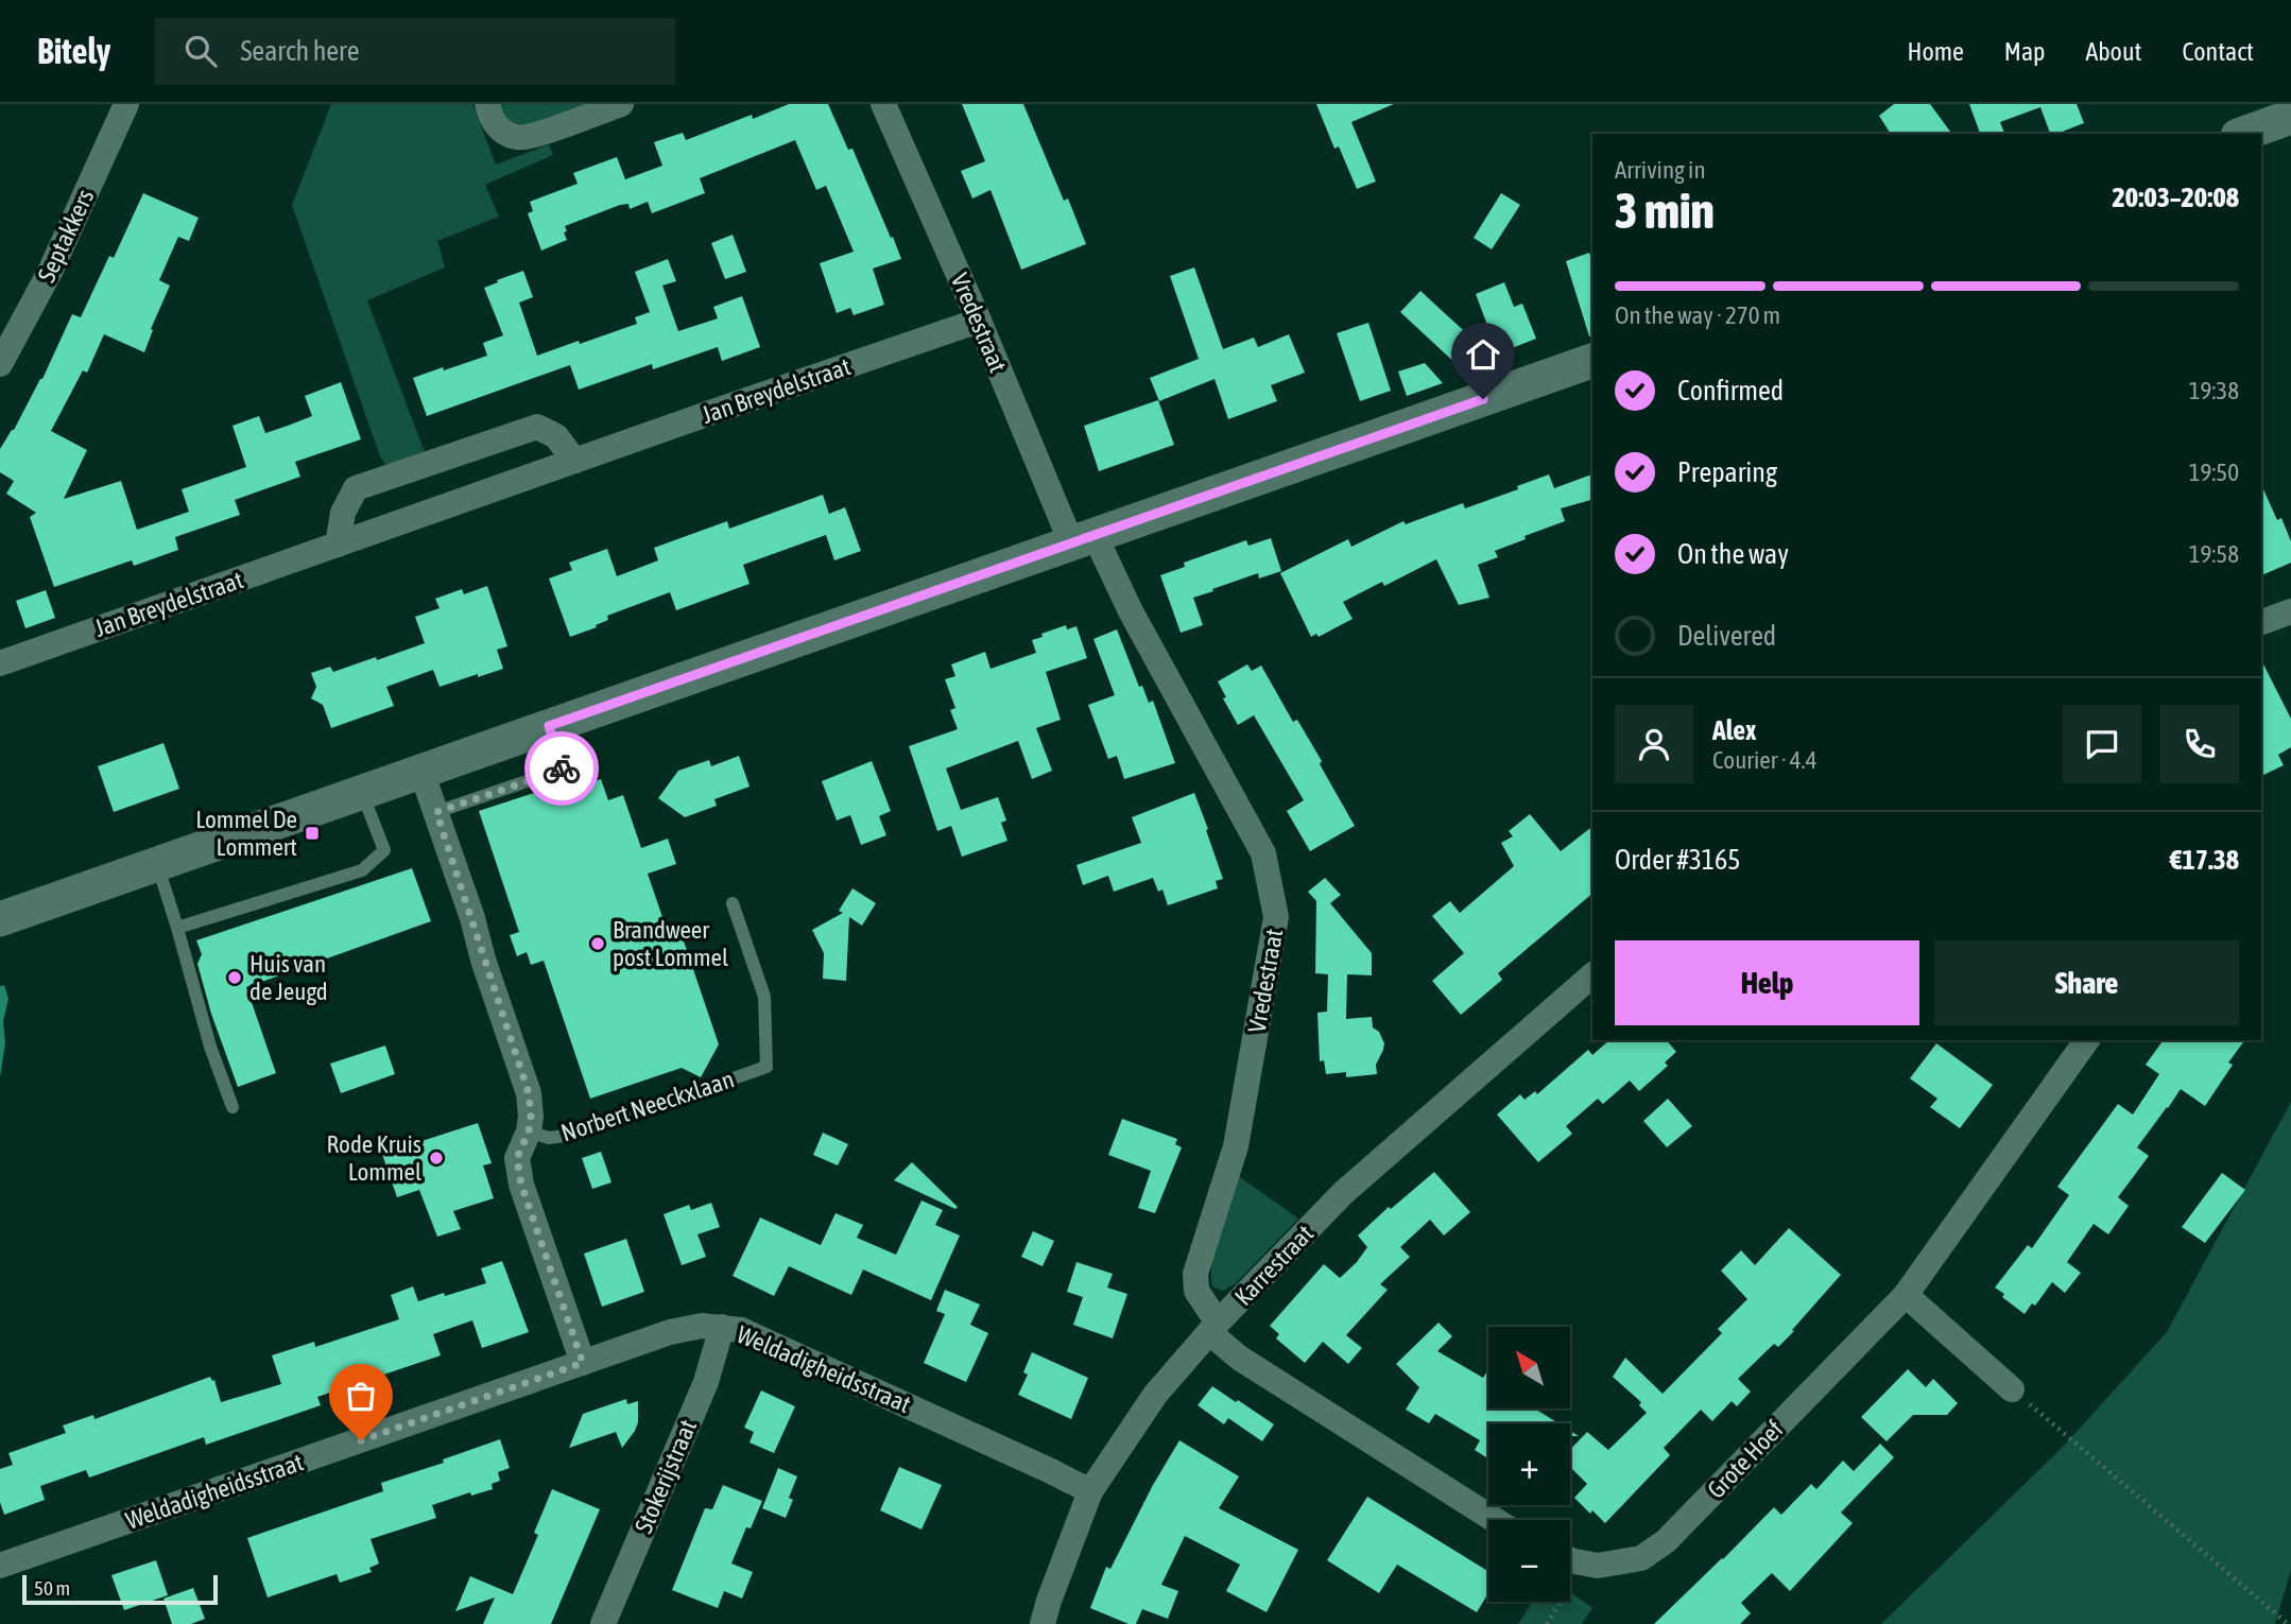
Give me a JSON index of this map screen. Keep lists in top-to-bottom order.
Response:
{
  "streets": {
    "street": [
      "Septakkers",
      "Vredestraat",
      "Jan Breydelstraat",
      "Norbert Neeckxlaan",
      "Karrestraat",
      "Weldadigheidsstraat",
      "Grote Hoef",
      "Stokerijstraat"
    ]
  },
  "crossings": [
    ["Vredestraat", "Jan Breydelstraat"],
    ["Vredestraat", "Karrestraat"],
    ["Norbert Neeckxlaan", "Weldadigheidsstraat"],
    ["Karrestraat", "Weldadigheidsstraat"],
    ["Weldadigheidsstraat", "Stokerijstraat"]
  ],
  "places": {
    "transit": ["Lommel De Lommert"],
    "other": ["Brandweer post Lommel", "Huis van de Jeugd", "Rode Kruis Lommel"]
  },
  "scale_bar": "50 m",
  "north": "top left",
  "page": {
    "header": "Bitely",
    "search": "Search here",
    "nav": [
      "Home",
      "Map",
      "About",
      "Contact"
    ],
    "heading": ["3 min", "Arriving in", "20:03–20:08"],
    "panel": [
      "Alex",
      "Courier · 4.4",
      "Order #3165",
      "€17.38"
    ],
    "bar": "On the way · 270 m",
    "list": [
      ["Confirmed", "19:38"],
      ["Preparing", "19:50"],
      ["On the way", "19:58"],
      "Delivered"
    ],
    "buttons": ["Help", "Share"],
    "map_buttons": ["+", "−"],
    "scale": "50 m"
  }
}
